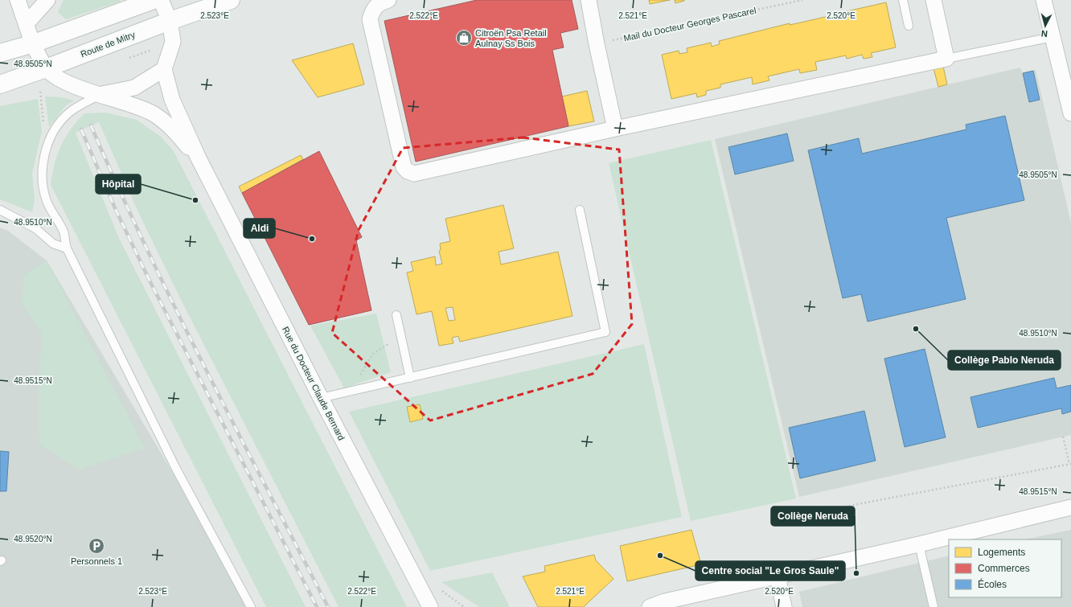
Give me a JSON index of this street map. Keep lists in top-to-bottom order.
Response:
{
  "streets": {
    "main road": ["Route de Mitry"],
    "street": ["Rue du Docteur Claude Bernard"],
    "path": ["Mail du Docteur Georges Pascarel"]
  },
  "crossings": [
    ["Route de Mitry", "Rue du Docteur Claude Bernard"]
  ],
  "places": {
    "shop": ["Citroën Psa Retail Aulnay Ss Bois"],
    "other": [
      "Hôpital",
      "Aldi",
      "Collège Pablo Neruda",
      "Centre social \"Le Gros Saule\"",
      "Collège Neruda"
    ],
    "parking": ["Personnels 1"]
  },
  "legend": ["Logements", "Commerces", "Écoles"],
  "north": "bottom",
  "coordinates": [
    "2.523°E",
    "2.522°E",
    "2.521°E",
    "2.520°E",
    "48.9505°N",
    "48.9510°N",
    "48.9515°N",
    "48.9520°N"
  ]
}
